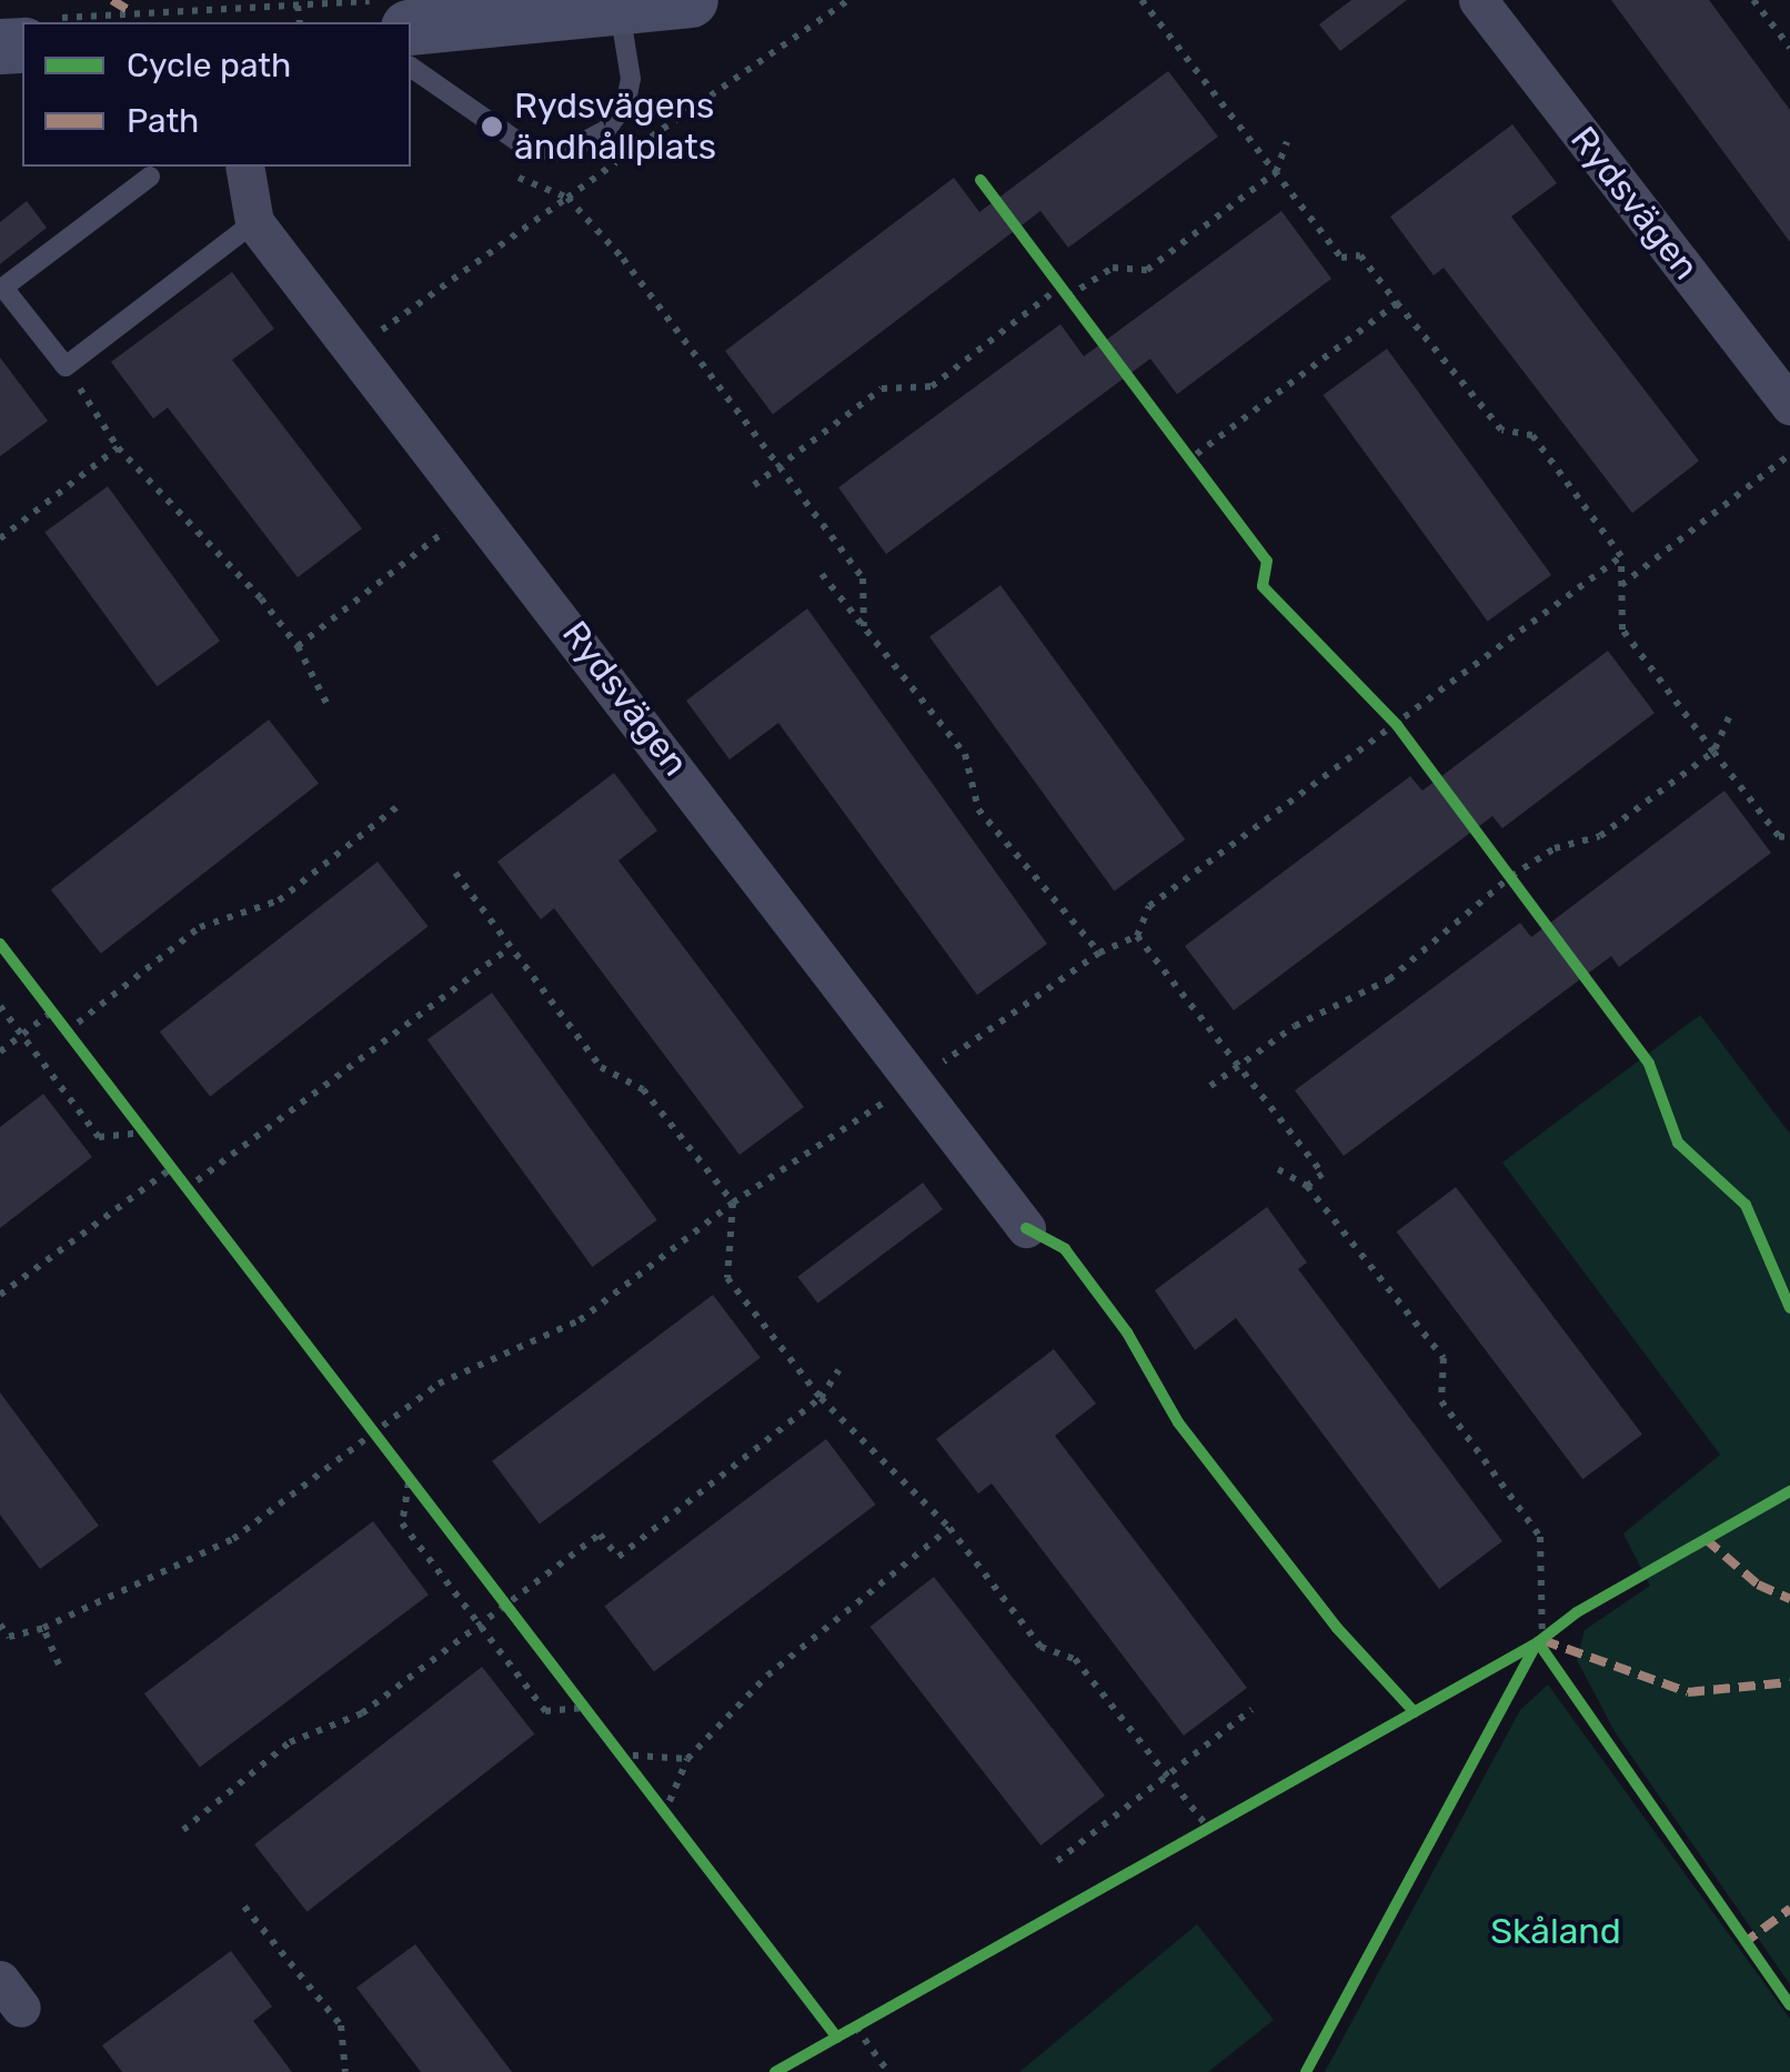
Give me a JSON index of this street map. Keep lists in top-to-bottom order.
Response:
{
  "streets": {
    "street": ["Rydsvägen"]
  },
  "parks": ["Skåland"],
  "places": ["Rydsvägens ändhållplats"],
  "legend": ["Cycle path", "Path"]
}
